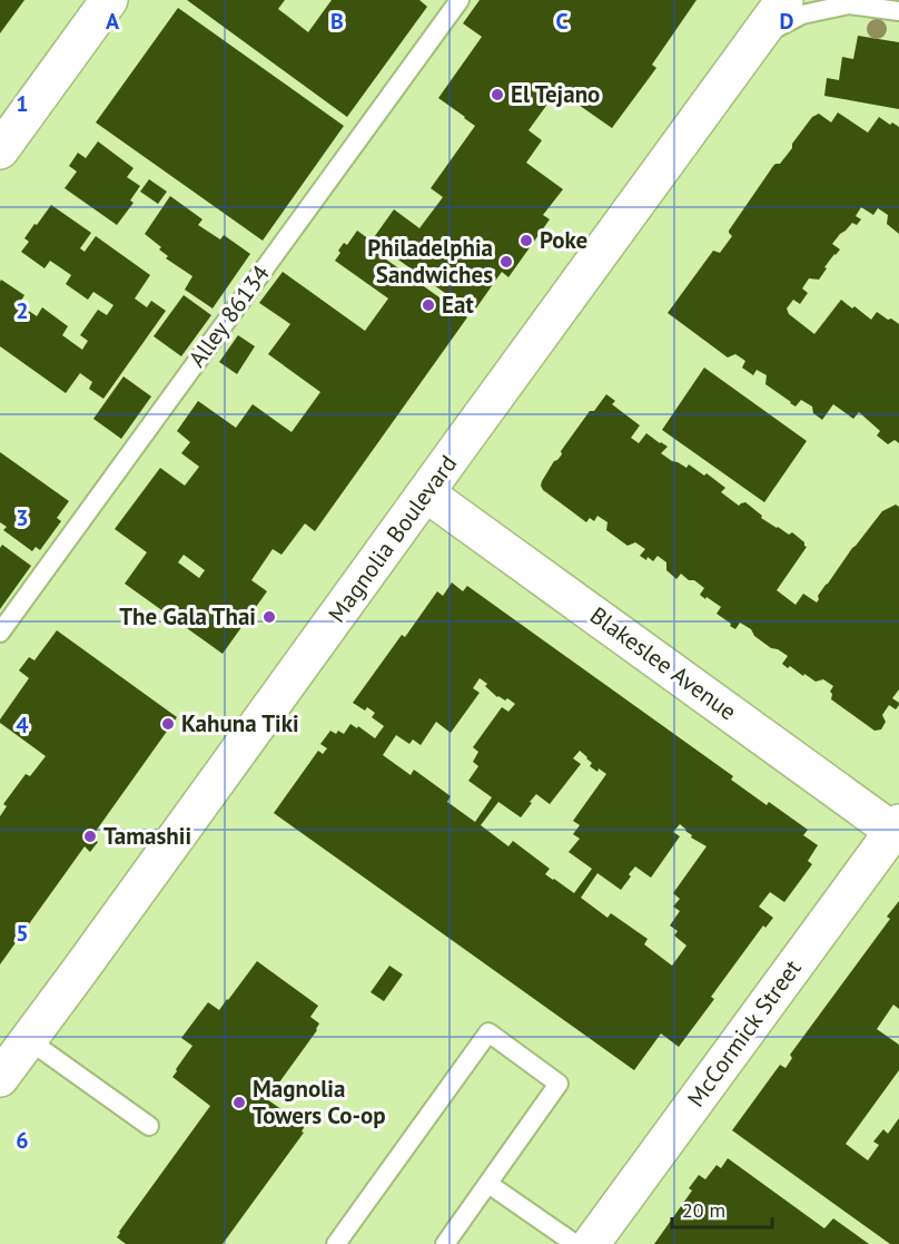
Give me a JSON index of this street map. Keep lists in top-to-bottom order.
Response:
{
  "streets": {
    "main road": ["Magnolia Boulevard", "Blakeslee Avenue", "McCormick Street"],
    "lane": ["Alley 86134"]
  },
  "crossings": [
    ["Magnolia Boulevard", "Blakeslee Avenue"],
    ["Blakeslee Avenue", "McCormick Street"]
  ],
  "places": [
    "El Tejano",
    "Poke",
    "Philadelphia Sandwiches",
    "Eat",
    "The Gala Thai",
    "Kahuna Tiki",
    "Tamashii",
    "Magnolia Towers Co-op"
  ],
  "scale_bar": "20 m",
  "grid": {
    "columns": [
      "A",
      "B",
      "C",
      "D"
    ],
    "rows": [
      "1",
      "2",
      "3",
      "4",
      "5",
      "6"
    ]
  }
}
